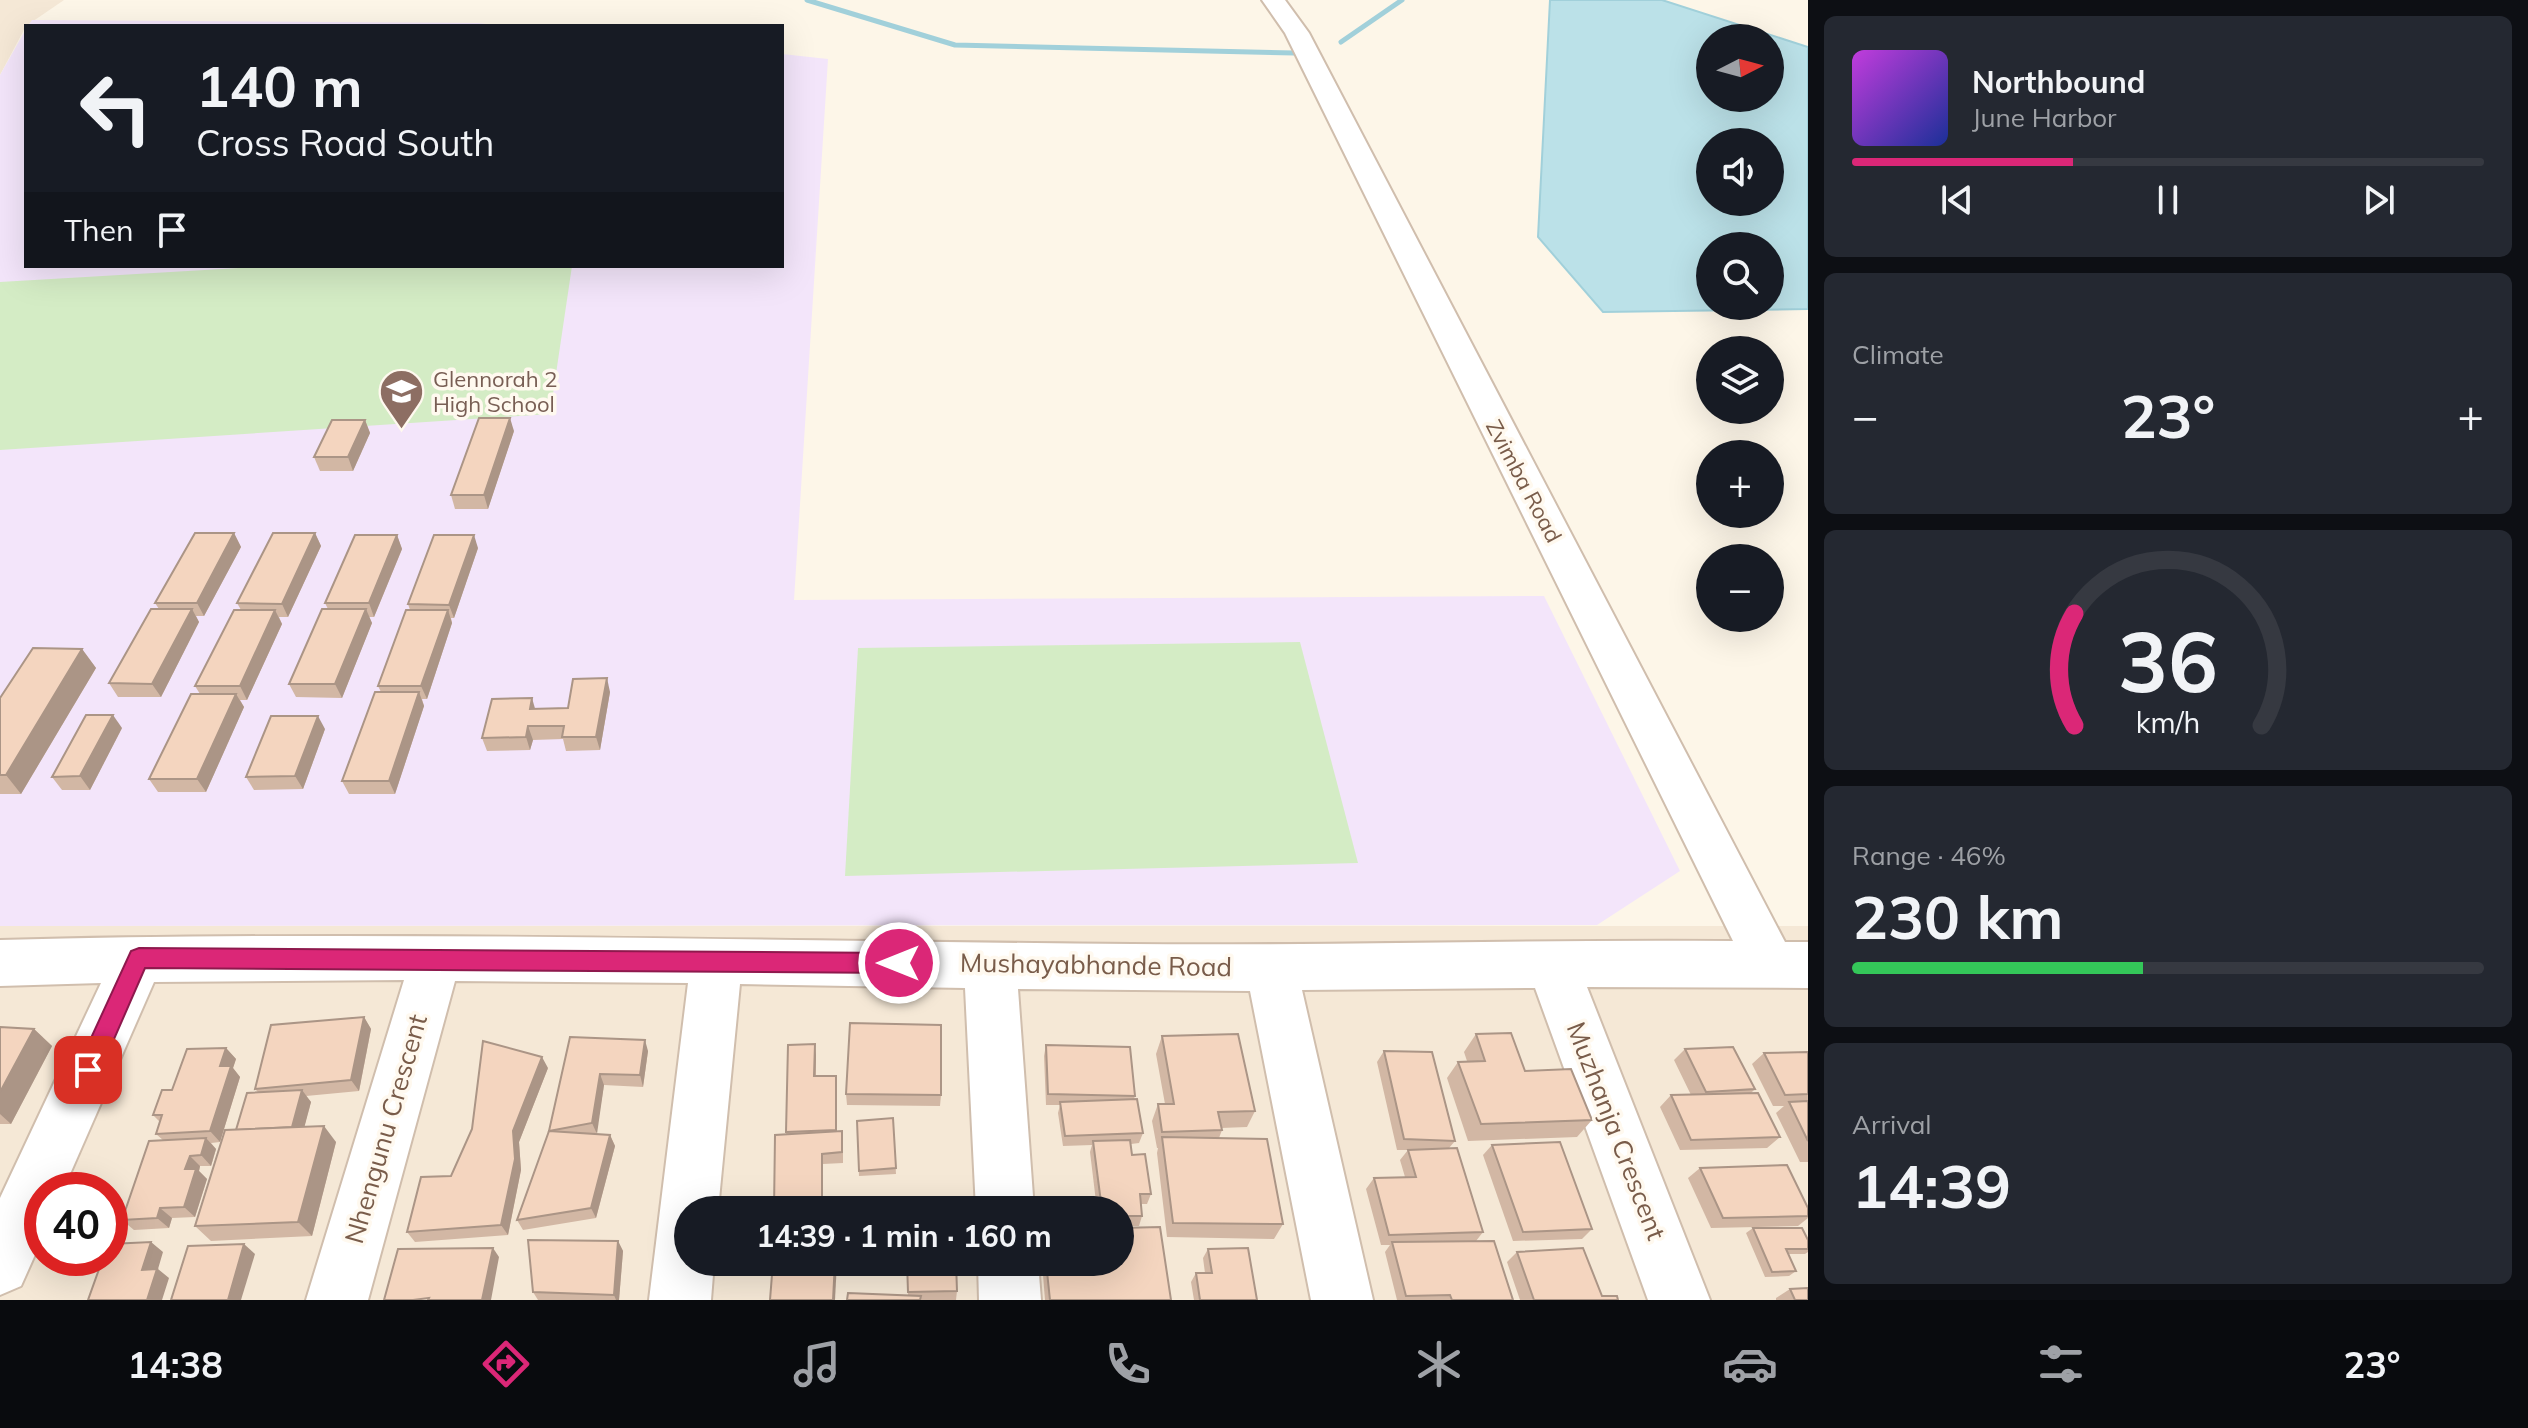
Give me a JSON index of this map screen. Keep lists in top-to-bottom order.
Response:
{
  "streets": {
    "street": [
      "Zvimba Road",
      "Mushayabhande Road",
      "Nhengunu Crescent",
      "Muzhanja Crescent"
    ]
  },
  "crossings": [
    ["Zvimba Road", "Mushayabhande Road"],
    ["Mushayabhande Road", "Nhengunu Crescent"],
    ["Mushayabhande Road", "Muzhanja Crescent"]
  ],
  "places": {
    "school or university": ["Glennorah 2 High School"]
  },
  "north": "right",
  "page": {
    "map_buttons": ["+", "−"],
    "turn": ["140 m", "Cross Road South"],
    "song": ["Northbound", "June Harbor"],
    "then": "Then",
    "tile": [
      "Climate",
      ["Range · 46%", "230 km"],
      ["Arrival", "14:39"]
    ],
    "heat": ["−", "23°", "+"],
    "limit": "40",
    "trip": "14:39 · 1 min · 160 m",
    "tabs": ["14:38", "23°"],
    "gauge": ["36", "km/h"]
  }
}
